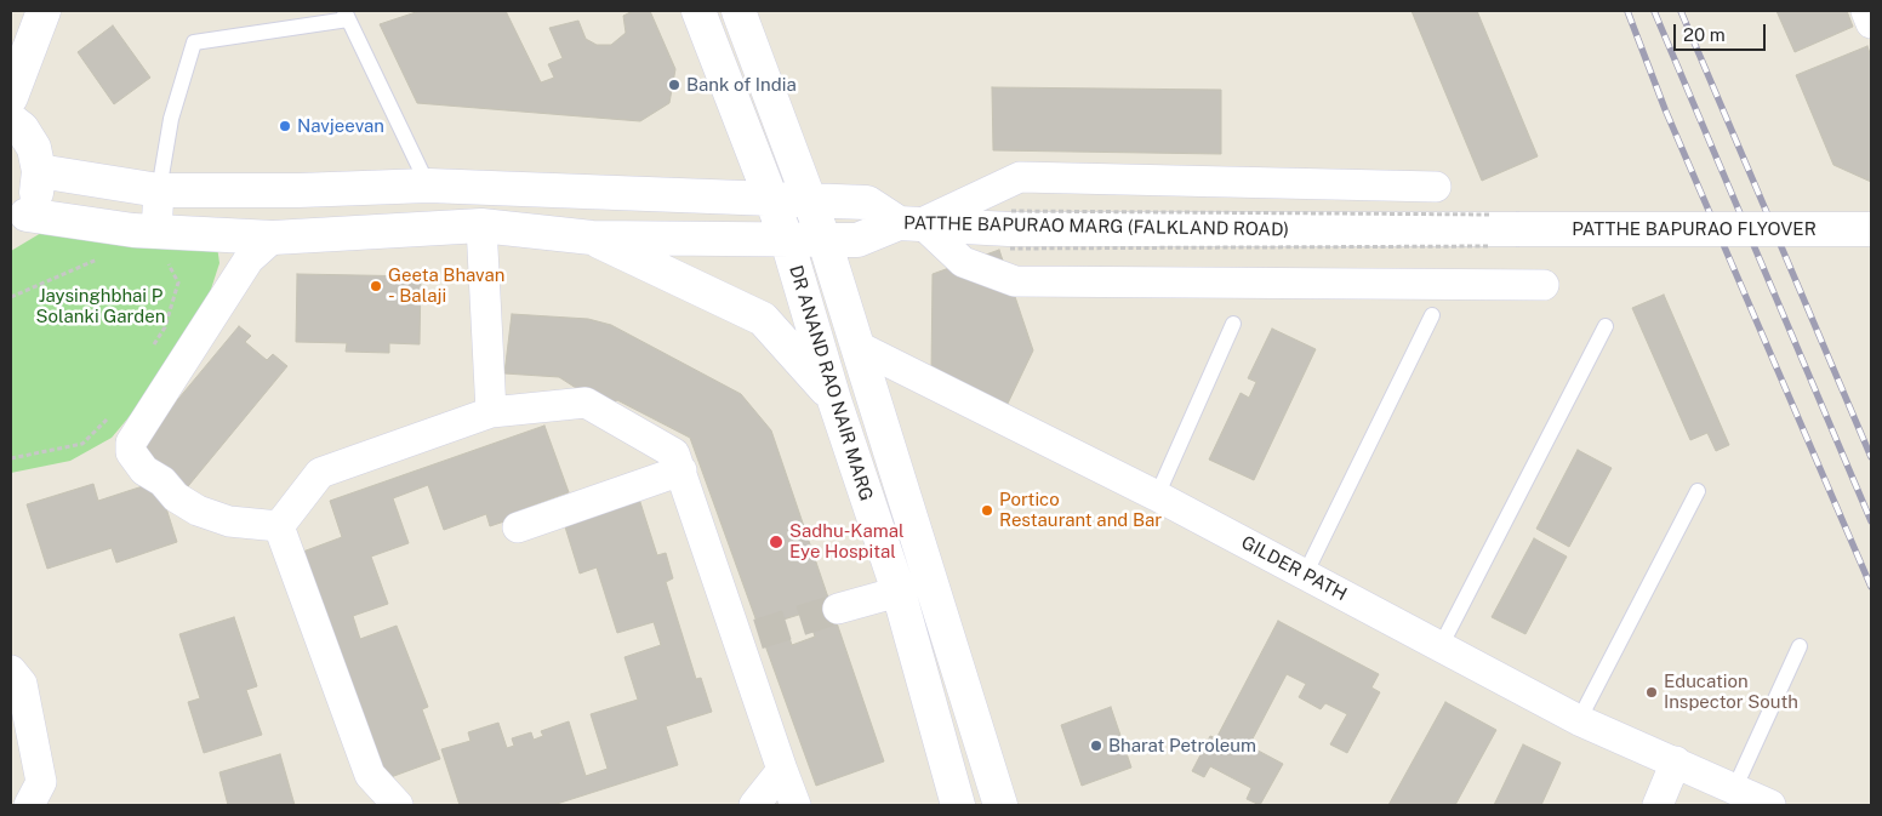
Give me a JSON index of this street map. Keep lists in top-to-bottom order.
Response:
{
  "streets": {
    "main road": ["PATTHE BAPURAO MARG (FALKLAND ROAD)", "PATTHE BAPURAO FLYOVER", "DR ANAND RAO NAIR MARG"],
    "street": ["GILDER PATH"]
  },
  "crossings": [
    ["PATTHE BAPURAO MARG (FALKLAND ROAD)", "PATTHE BAPURAO FLYOVER"],
    ["PATTHE BAPURAO MARG (FALKLAND ROAD)", "DR ANAND RAO NAIR MARG"],
    ["DR ANAND RAO NAIR MARG", "GILDER PATH"]
  ],
  "parks": ["Jaysinghbhai P Solanki Garden"],
  "places": [
    "Bank of India",
    "Navjeevan",
    "Geeta Bhavan - Balaji",
    "Portico Restaurant and Bar",
    "Sadhu-Kamal Eye Hospital",
    "Education Inspector South",
    "Bharat Petroleum"
  ],
  "scale_bar": "20 m"
}
